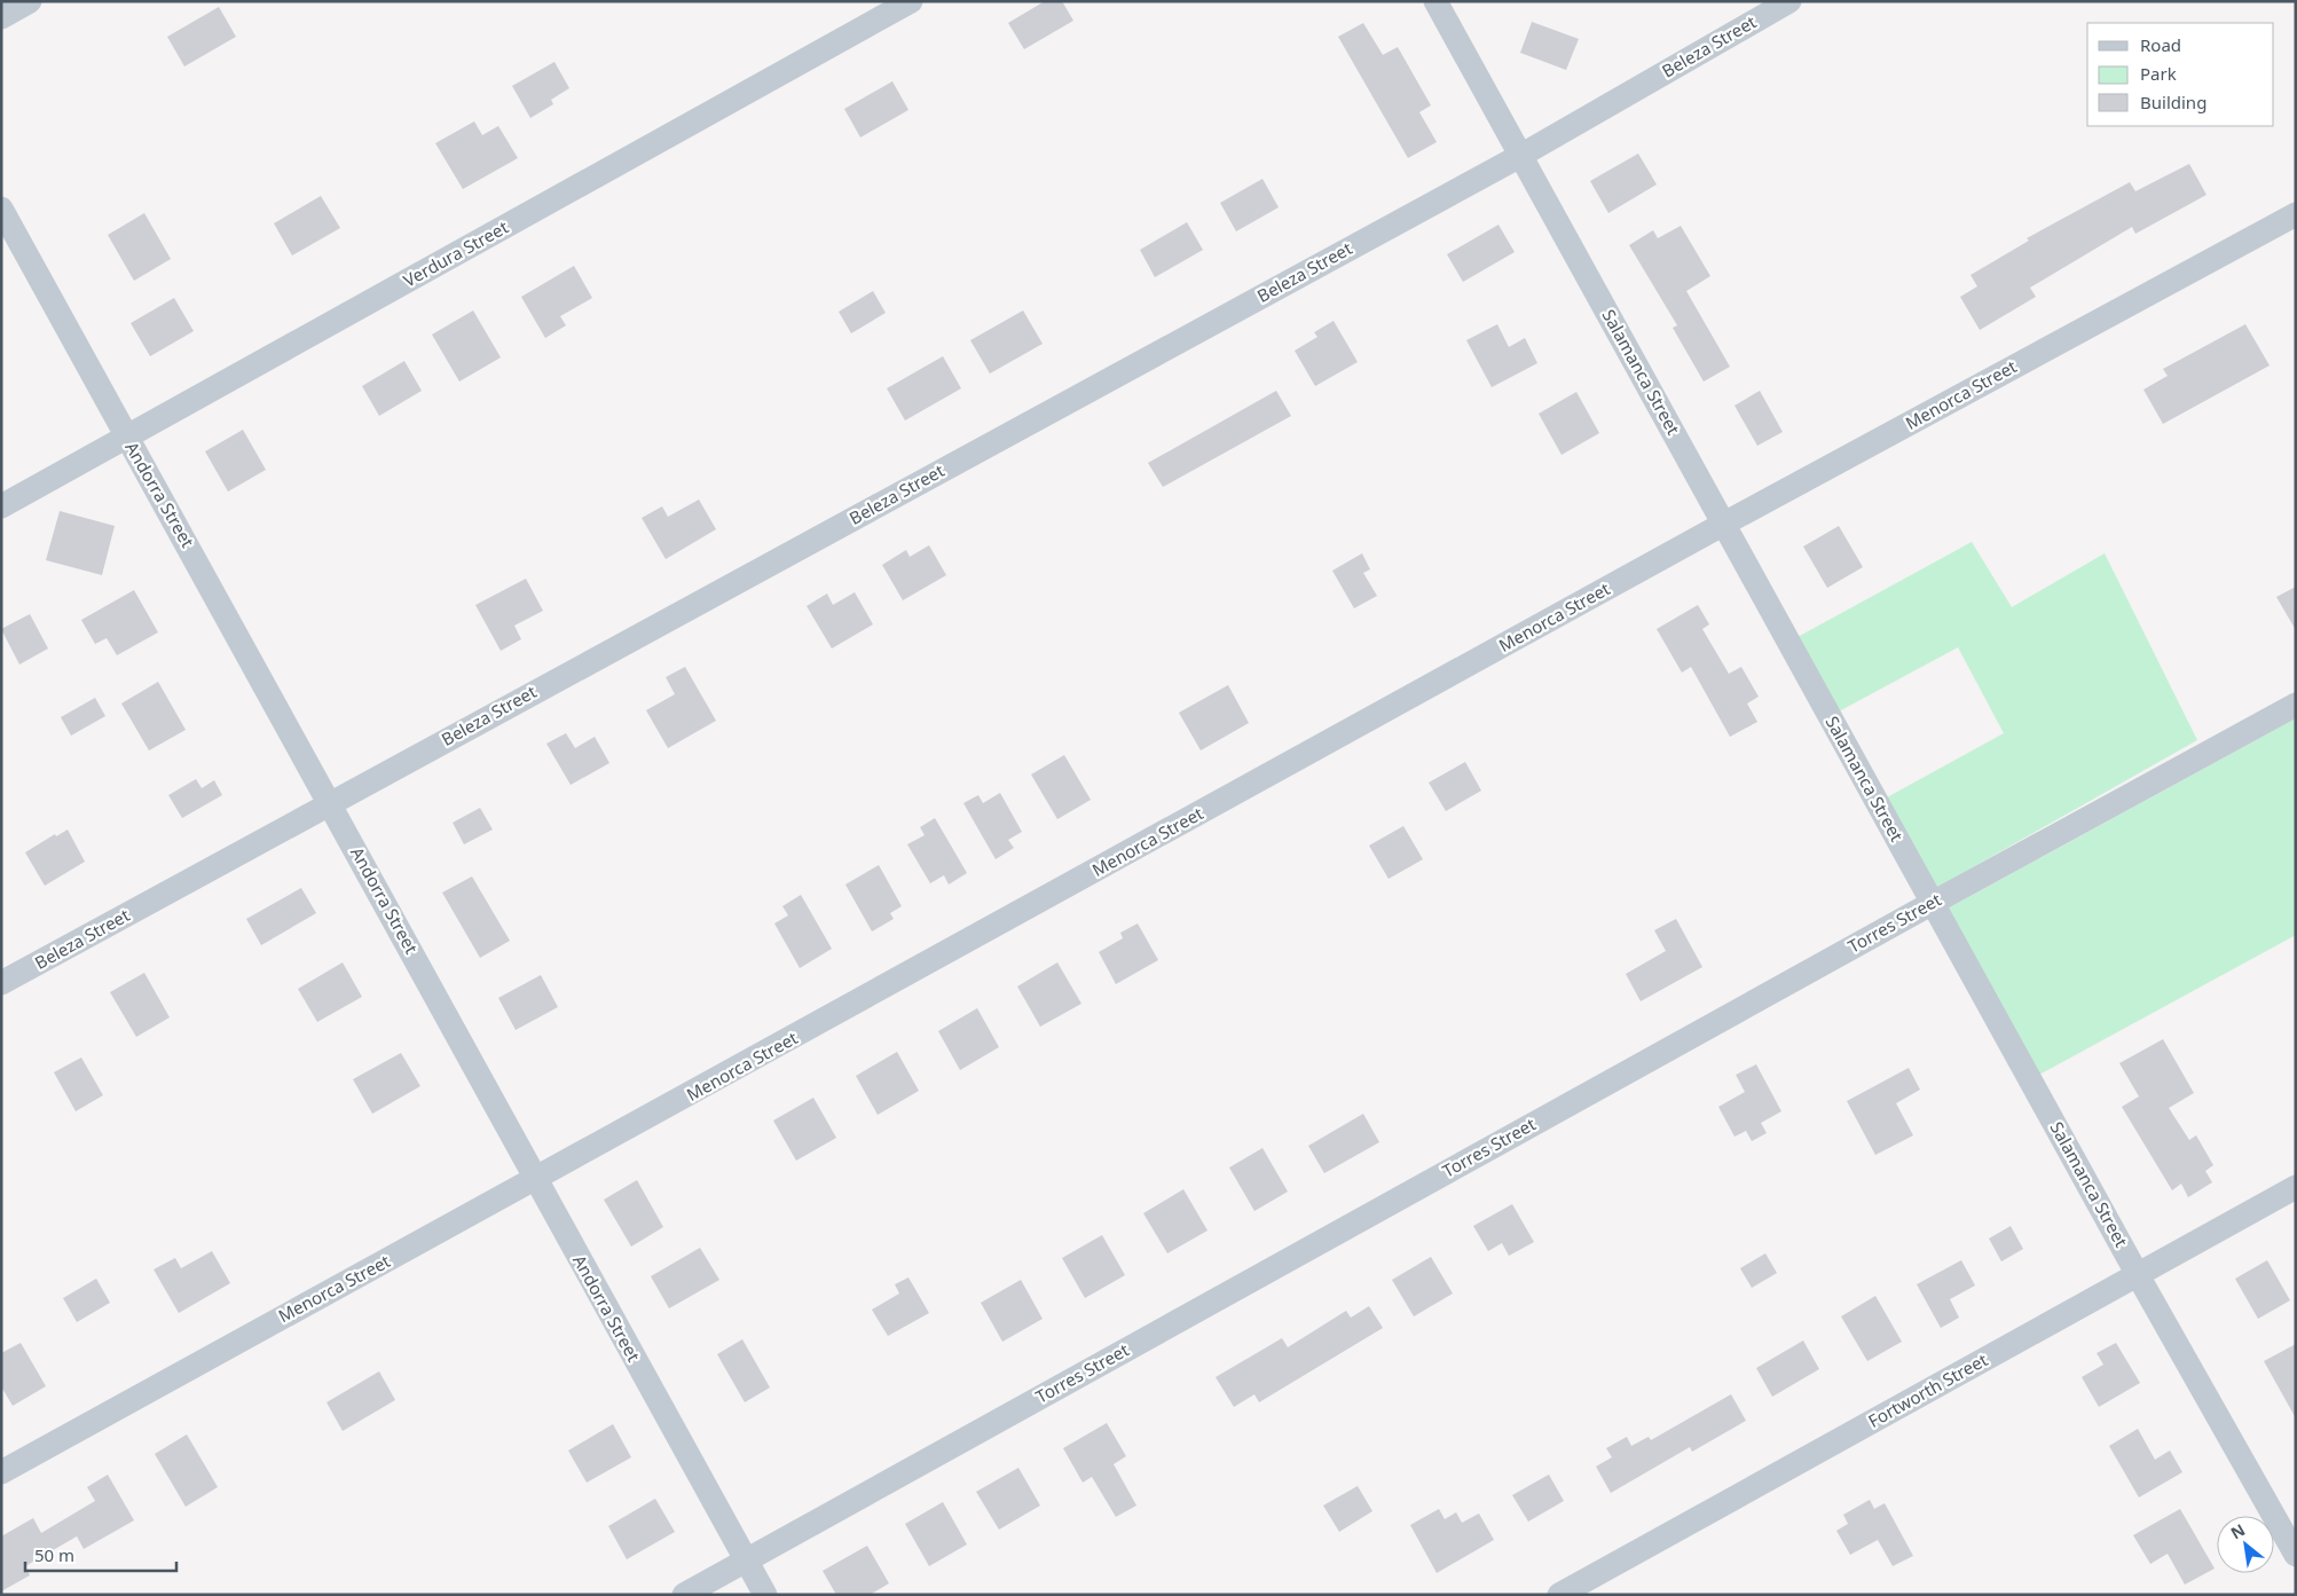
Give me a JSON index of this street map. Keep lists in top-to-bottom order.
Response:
{
  "streets": {
    "street": [
      "Beleza Street",
      "Verdura Street",
      "Salamanca Street",
      "Menorca Street",
      "Andorra Street",
      "Torres Street",
      "Fortworth Street"
    ]
  },
  "crossings": [
    ["Beleza Street", "Salamanca Street"],
    ["Beleza Street", "Andorra Street"],
    ["Verdura Street", "Andorra Street"],
    ["Salamanca Street", "Menorca Street"],
    ["Salamanca Street", "Torres Street"],
    ["Salamanca Street", "Fortworth Street"],
    ["Menorca Street", "Andorra Street"],
    ["Andorra Street", "Torres Street"]
  ],
  "legend": ["Road", "Park", "Building"],
  "scale_bar": "50 m",
  "north": "top left"
}
